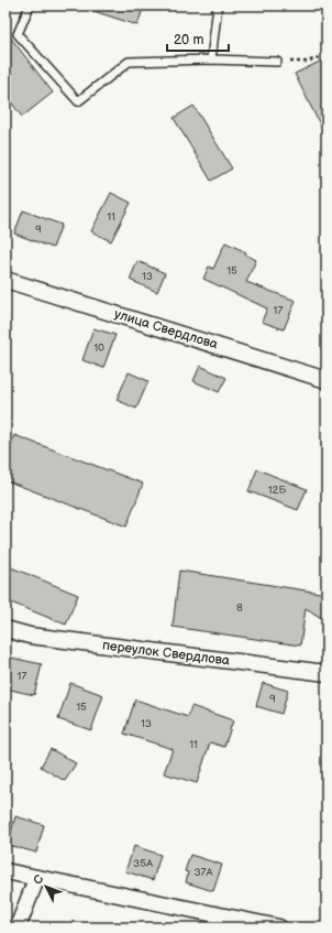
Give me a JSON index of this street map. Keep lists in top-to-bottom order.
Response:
{
  "streets": {
    "street": ["улица Свердлова", "переулок Свердлова"]
  },
  "house_numbers": [
    "11",
    "9",
    "15",
    "13",
    "17",
    "10",
    "12Б",
    "8",
    "17",
    "9",
    "15",
    "13",
    "11",
    "35А",
    "37А"
  ],
  "scale_bar": "20 m",
  "north": "top left"
}
